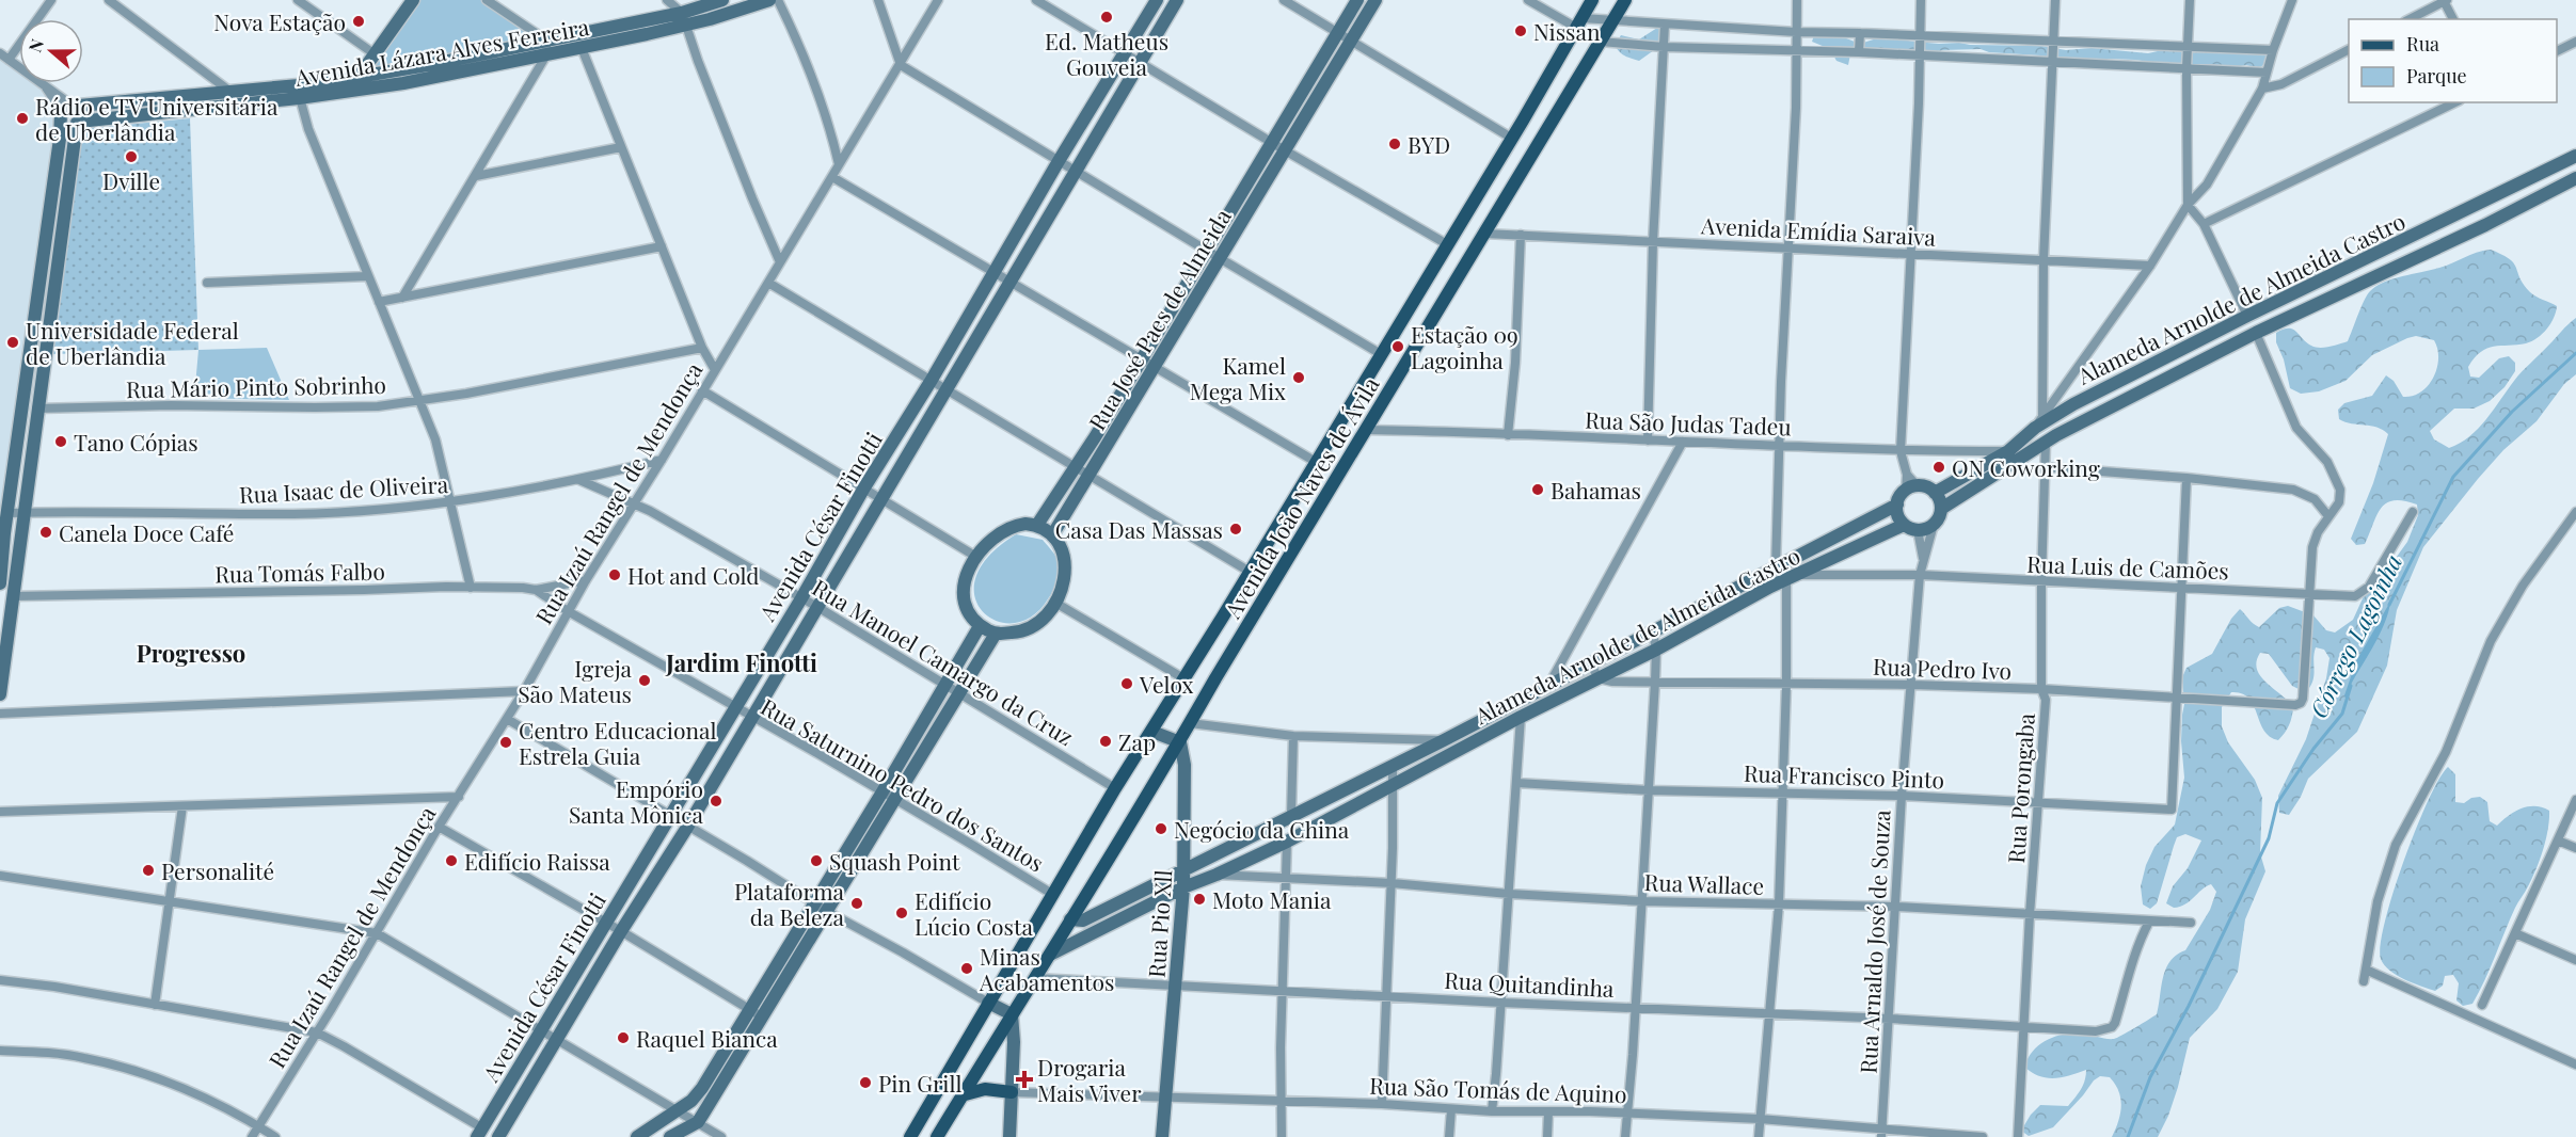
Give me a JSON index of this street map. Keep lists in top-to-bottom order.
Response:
{
  "streets": {
    "main road": [
      "Avenida Lázara Alves Ferreira",
      "Alameda Arnolde de Almeida Castro",
      "Rua José Paes de Almeida",
      "Avenida João Naves de Ávila",
      "Avenida César Finotti",
      "Rua Pio Xll"
    ],
    "street": [
      "Avenida Emídia Saraiva",
      "Rua Mário Pinto Sobrinho",
      "Rua São Judas Tadeu",
      "Rua Isaac de Oliveira",
      "Rua Izaú Rangel de Mendonça",
      "Rua Luis de Camões",
      "Rua Tomás Falbo",
      "Rua Manoel Camargo da Cruz",
      "Rua Pedro Ivo",
      "Rua Francisco Pinto",
      "Rua Saturnino Pedro dos Santos",
      "Rua Porongaba",
      "Rua Wallace",
      "Rua Arnaldo José de Souza",
      "Rua Quitandinha",
      "Rua São Tomás de Aquino"
    ]
  },
  "crossings": [
    ["Avenida Emídia Saraiva", "Avenida João Naves de Ávila"],
    ["Alameda Arnolde de Almeida Castro", "Rua São Judas Tadeu"],
    ["Alameda Arnolde de Almeida Castro", "Avenida João Naves de Ávila"],
    ["Alameda Arnolde de Almeida Castro", "Rua Luis de Camões"],
    ["Alameda Arnolde de Almeida Castro", "Rua Pedro Ivo"],
    ["Alameda Arnolde de Almeida Castro", "Rua Porongaba"],
    ["Alameda Arnolde de Almeida Castro", "Rua Wallace"],
    ["Alameda Arnolde de Almeida Castro", "Rua Pio Xll"],
    ["Alameda Arnolde de Almeida Castro", "Rua Arnaldo José de Souza"],
    ["Rua São Judas Tadeu", "Avenida João Naves de Ávila"],
    ["Rua Isaac de Oliveira", "Rua Izaú Rangel de Mendonça"],
    ["Rua Isaac de Oliveira", "Rua Manoel Camargo da Cruz"],
    ["Rua Izaú Rangel de Mendonça", "Rua Tomás Falbo"],
    ["Rua Izaú Rangel de Mendonça", "Rua Manoel Camargo da Cruz"],
    ["Rua Izaú Rangel de Mendonça", "Rua Saturnino Pedro dos Santos"],
    ["Avenida João Naves de Ávila", "Rua Manoel Camargo da Cruz"],
    ["Avenida João Naves de Ávila", "Rua Saturnino Pedro dos Santos"],
    ["Avenida João Naves de Ávila", "Rua Pio Xll"],
    ["Avenida João Naves de Ávila", "Rua Quitandinha"],
    ["Avenida César Finotti", "Rua Manoel Camargo da Cruz"],
    ["Avenida César Finotti", "Rua Saturnino Pedro dos Santos"],
    ["Rua Luis de Camões", "Rua Pedro Ivo"],
    ["Rua Luis de Camões", "Rua Porongaba"],
    ["Rua Luis de Camões", "Rua Arnaldo José de Souza"],
    ["Rua Tomás Falbo", "Rua Saturnino Pedro dos Santos"],
    ["Rua Pedro Ivo", "Rua Francisco Pinto"],
    ["Rua Pedro Ivo", "Rua Porongaba"],
    ["Rua Pedro Ivo", "Rua Arnaldo José de Souza"],
    ["Rua Francisco Pinto", "Rua Porongaba"],
    ["Rua Francisco Pinto", "Rua Arnaldo José de Souza"],
    ["Rua Porongaba", "Rua Wallace"],
    ["Rua Porongaba", "Rua Quitandinha"],
    ["Rua Wallace", "Rua Arnaldo José de Souza"],
    ["Rua Wallace", "Rua Quitandinha"],
    ["Rua Pio Xll", "Rua Quitandinha"],
    ["Rua Pio Xll", "Rua São Tomás de Aquino"],
    ["Rua Arnaldo José de Souza", "Rua Quitandinha"],
    ["Rua Arnaldo José de Souza", "Rua São Tomás de Aquino"]
  ],
  "districts": ["Progresso", "Jardim Finotti"],
  "water": ["Córrego Lagoinha"],
  "places": {
    "other": [
      "Ed. Matheus Gouveia",
      "Nova Estação",
      "Nissan",
      "Rádio e TV Universitária de Uberlândia",
      "BYD",
      "Dville",
      "Universidade Federal de Uberlândia",
      "Estação 09 Lagoinha",
      "Kamel Mega Mix",
      "Tano Cópias",
      "ON Coworking",
      "Bahamas",
      "Casa Das Massas",
      "Canela Doce Café",
      "Hot and Cold",
      "Igreja São Mateus",
      "Velox",
      "Zap",
      "Centro Educacional Estrela Guia",
      "Empório Santa Mônica",
      "Negócio da China",
      "Edifício Raissa",
      "Squash Point",
      "Personalité",
      "Moto Mania",
      "Plataforma da Beleza",
      "Edifício Lúcio Costa",
      "Minas Acabamentos",
      "Raquel Bianca",
      "Pin Grill"
    ],
    "health": ["Drogaria Mais Viver"]
  },
  "legend": ["Rua", "Parque"],
  "north": "left"
}
